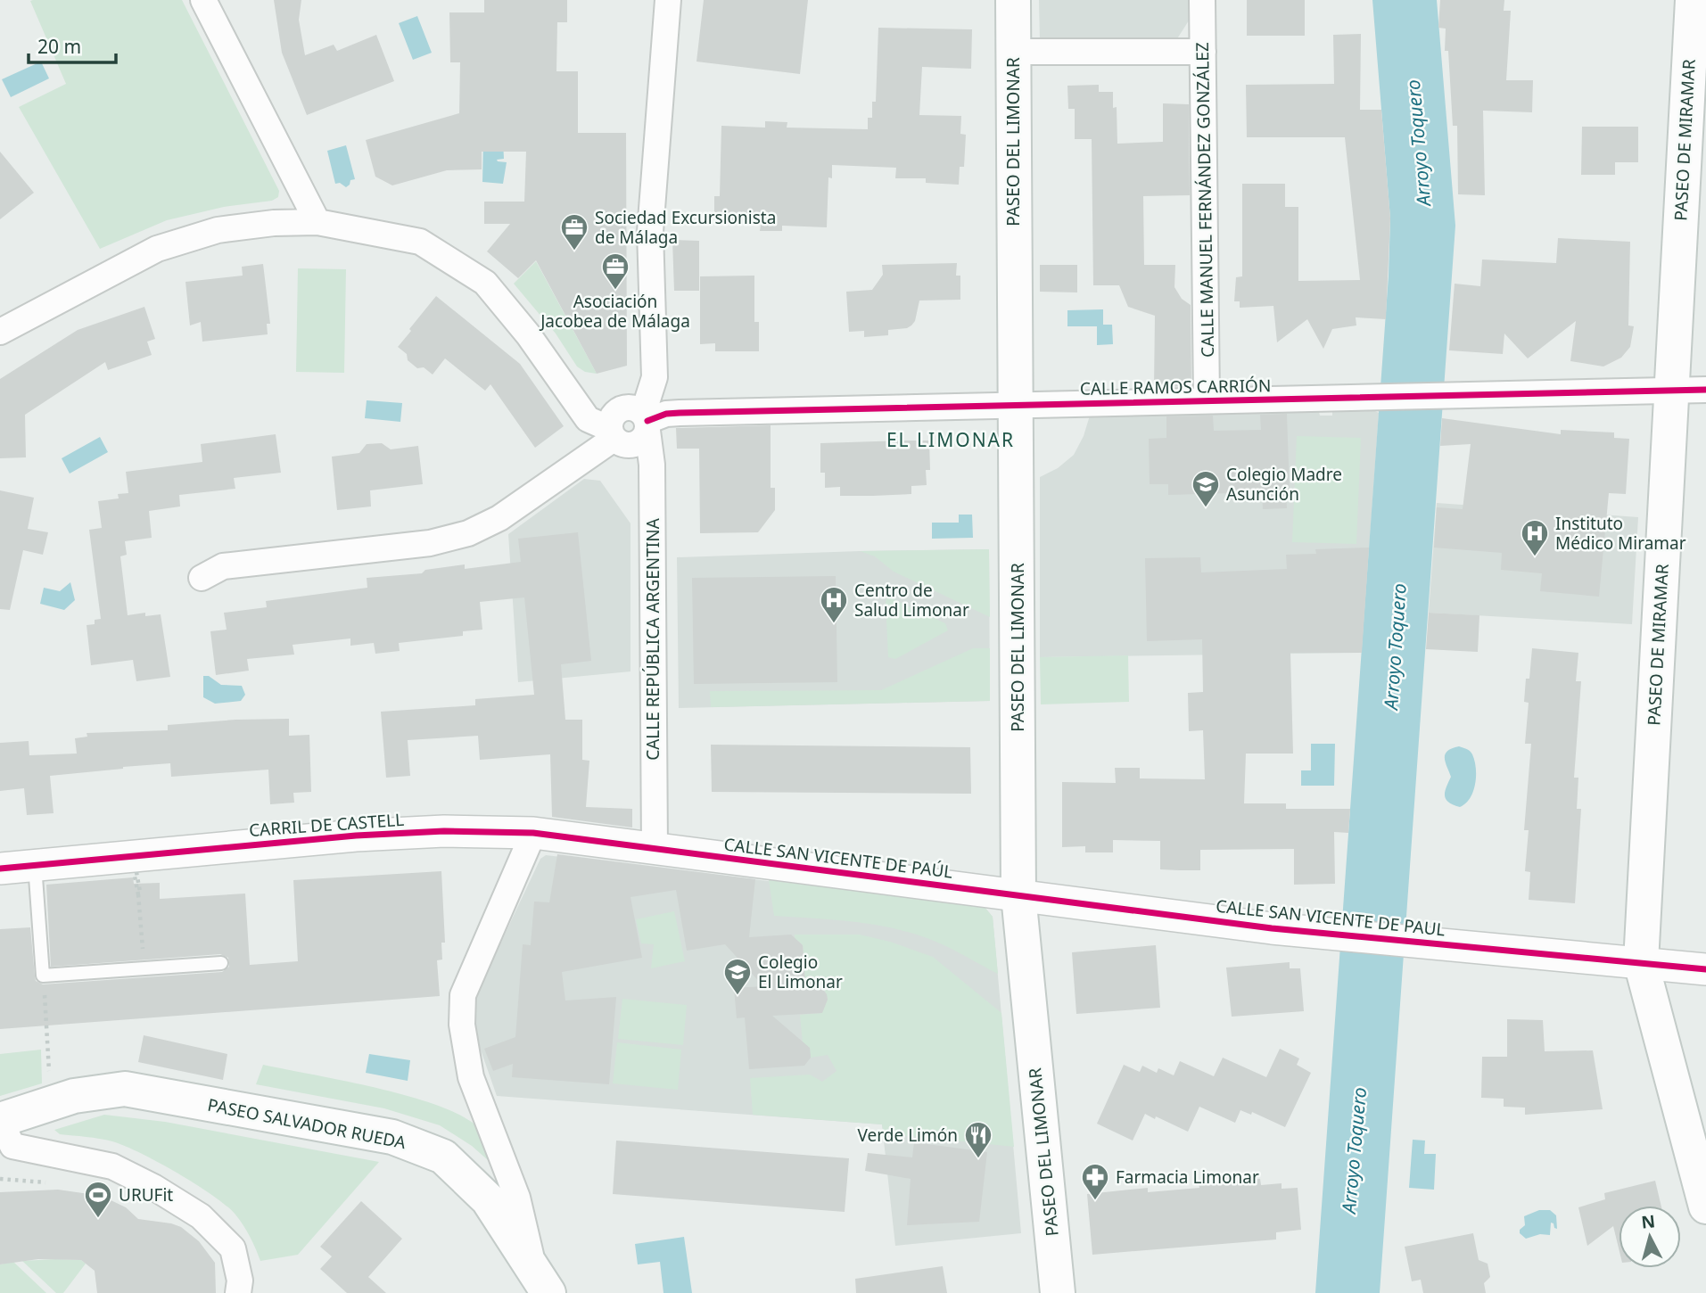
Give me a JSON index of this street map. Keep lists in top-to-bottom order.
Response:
{
  "streets": {
    "main road": ["PASEO DE MIRAMAR", "PASEO DEL LIMONAR", "PASEO SALVADOR RUEDA"],
    "street": [
      "CALLE MANUEL FERNÁNDEZ GONZÁLEZ",
      "CALLE RAMOS CARRIÓN",
      "CALLE REPÚBLICA ARGENTINA",
      "CARRIL DE CASTELL",
      "CALLE SAN VICENTE DE PAÚL",
      "CALLE SAN VICENTE DE PAUL"
    ]
  },
  "crossings": [
    ["PASEO DE MIRAMAR", "CALLE RAMOS CARRIÓN"],
    ["PASEO DE MIRAMAR", "CALLE SAN VICENTE DE PAUL"],
    ["PASEO DEL LIMONAR", "CALLE RAMOS CARRIÓN"],
    ["PASEO DEL LIMONAR", "CALLE SAN VICENTE DE PAÚL"],
    ["PASEO DEL LIMONAR", "CALLE SAN VICENTE DE PAUL"],
    ["CALLE MANUEL FERNÁNDEZ GONZÁLEZ", "CALLE RAMOS CARRIÓN"],
    ["CALLE RAMOS CARRIÓN", "CALLE REPÚBLICA ARGENTINA"],
    ["CALLE REPÚBLICA ARGENTINA", "CARRIL DE CASTELL"],
    ["CALLE REPÚBLICA ARGENTINA", "CALLE SAN VICENTE DE PAÚL"],
    ["CARRIL DE CASTELL", "CALLE SAN VICENTE DE PAÚL"],
    ["CALLE SAN VICENTE DE PAÚL", "CALLE SAN VICENTE DE PAUL"]
  ],
  "districts": ["EL LIMONAR"],
  "water": ["Arroyo Toquero"],
  "places": {
    "office": ["Sociedad Excursionista de Málaga", "Asociación Jacobea de Málaga"],
    "school or university": ["Colegio Madre Asunción", "Colegio El Limonar"],
    "hospital": ["Instituto Médico Miramar", "Centro de Salud Limonar"],
    "restaurant": ["Verde Limón"],
    "pharmacy": ["Farmacia Limonar"],
    "sports": ["URUFit"]
  },
  "scale_bar": "20 m",
  "north": "top"
}
